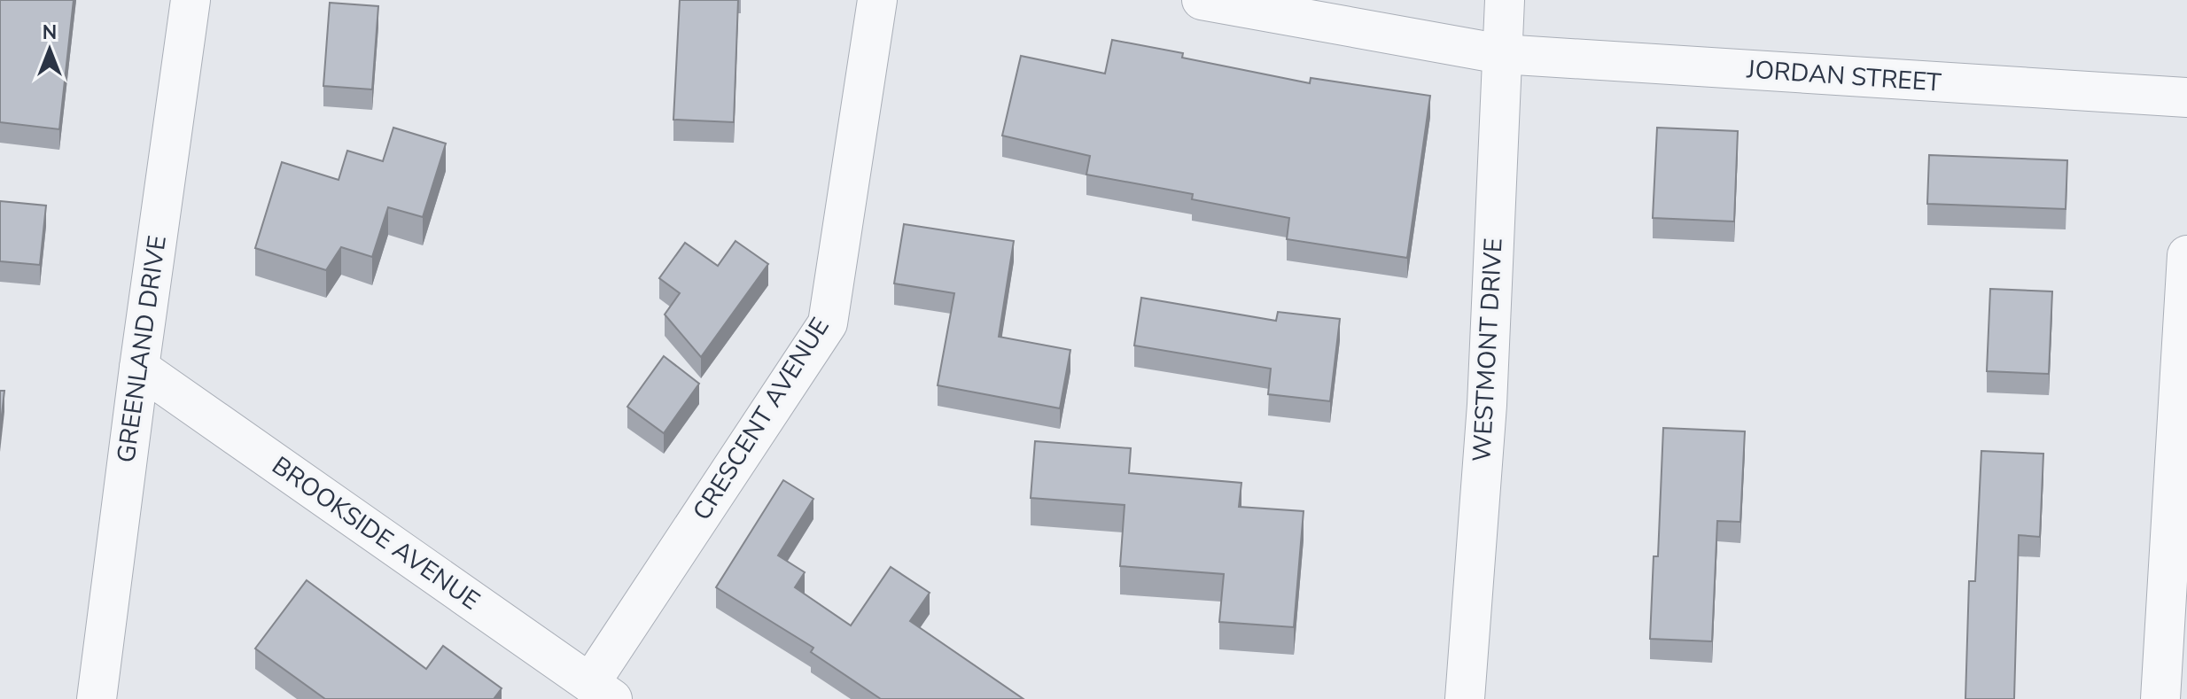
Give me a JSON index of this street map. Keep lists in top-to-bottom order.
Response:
{
  "streets": {
    "street": [
      "JORDAN STREET",
      "GREENLAND DRIVE",
      "WESTMONT DRIVE",
      "CRESCENT AVENUE",
      "BROOKSIDE AVENUE"
    ]
  },
  "crossings": [
    ["JORDAN STREET", "WESTMONT DRIVE"],
    ["GREENLAND DRIVE", "BROOKSIDE AVENUE"],
    ["CRESCENT AVENUE", "BROOKSIDE AVENUE"]
  ],
  "north": "top"
}
